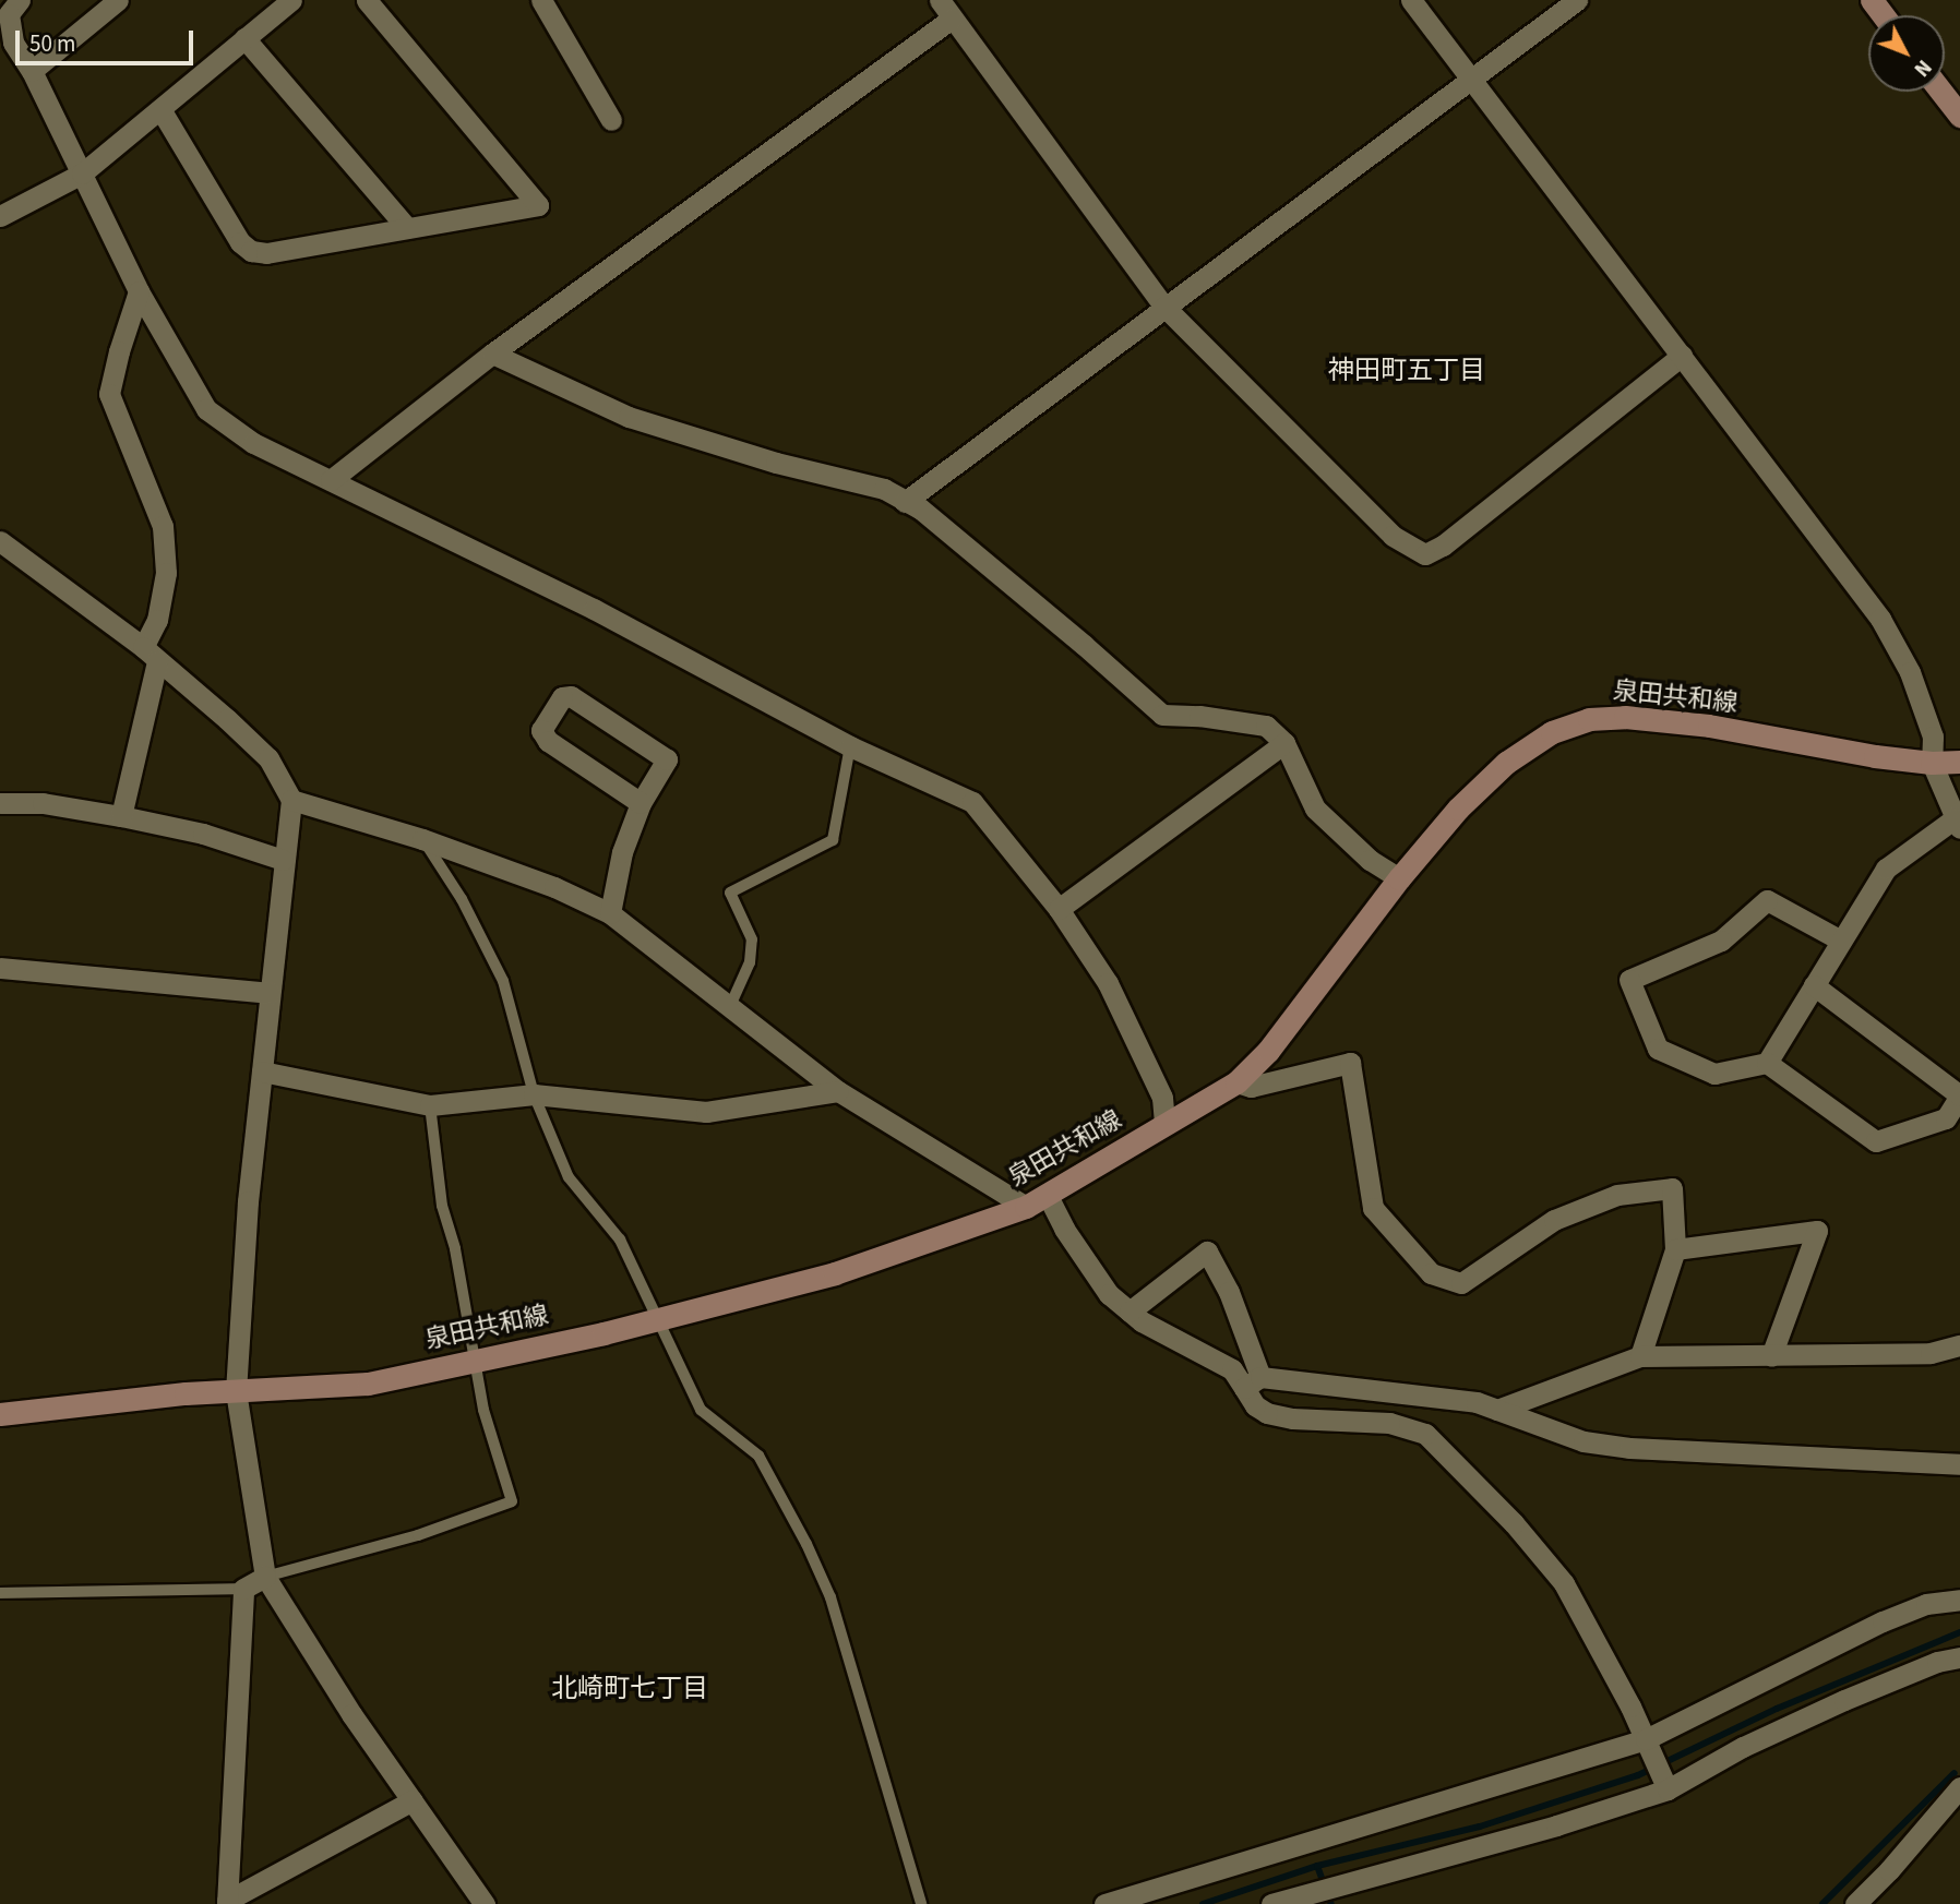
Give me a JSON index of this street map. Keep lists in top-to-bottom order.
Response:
{
  "streets": {
    "main road": ["泉田共和線"]
  },
  "districts": ["神田町五丁目", "北崎町七丁目"],
  "scale_bar": "50 m",
  "north": "bottom right"
}
